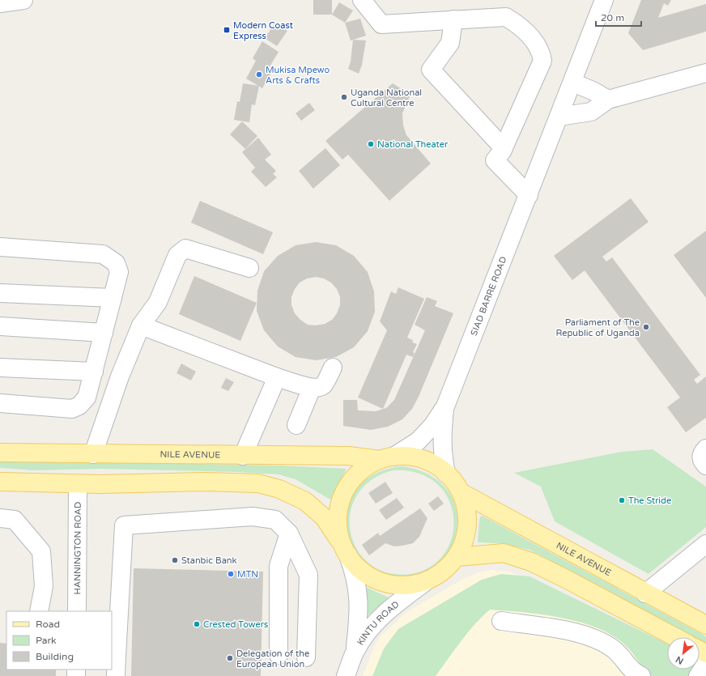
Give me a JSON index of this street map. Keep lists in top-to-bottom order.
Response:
{
  "streets": {
    "main road": ["NILE AVENUE"],
    "street": ["SIAD BARRE ROAD", "HANNINGTON ROAD", "KINTU ROAD"]
  },
  "crossings": [
    ["SIAD BARRE ROAD", "NILE AVENUE"]
  ],
  "places": {
    "transit": ["Modern Coast Express"],
    "other": [
      "Mukisa Mpewo Arts & Crafts",
      "Uganda National Cultural Centre",
      "National Theater",
      "Parliament of The Republic of Uganda",
      "The Stride",
      "Stanbic Bank",
      "MTN",
      "Crested Towers",
      "Delegation of the European Union"
    ]
  },
  "legend": ["Road", "Park", "Building"],
  "scale_bar": "20 m",
  "north": "bottom left"
}
